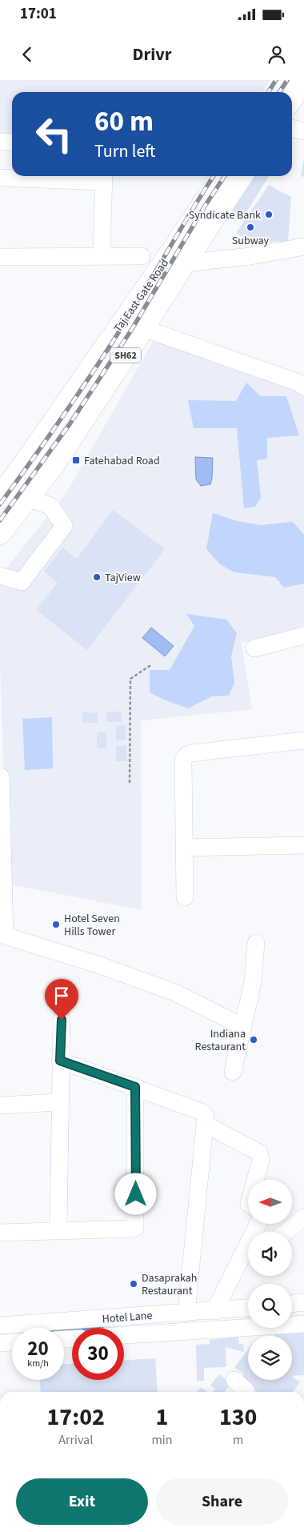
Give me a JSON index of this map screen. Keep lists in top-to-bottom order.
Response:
{
  "streets": {
    "main road": ["Taj East Gate Road", "SH62"],
    "street": ["Hotel Lane"]
  },
  "crossings": [
    ["Taj East Gate Road", "SH62"]
  ],
  "places": {
    "other": [
      "Syndicate Bank",
      "Subway",
      "TajView",
      "Hotel Seven Hills Tower",
      "Indiana Restaurant",
      "Dasaprakah Restaurant"
    ],
    "transit": ["Fatehabad Road"]
  },
  "north": "left",
  "page": {
    "status": "17:01",
    "header": "Drivr",
    "turn": ["60 m", "Turn left"],
    "speed": "20 km/h",
    "limit": "30",
    "eta": [
      "17:02",
      "Arrival",
      "1",
      "min",
      "130",
      "m"
    ],
    "buttons": ["Exit", "Share"]
  }
}
